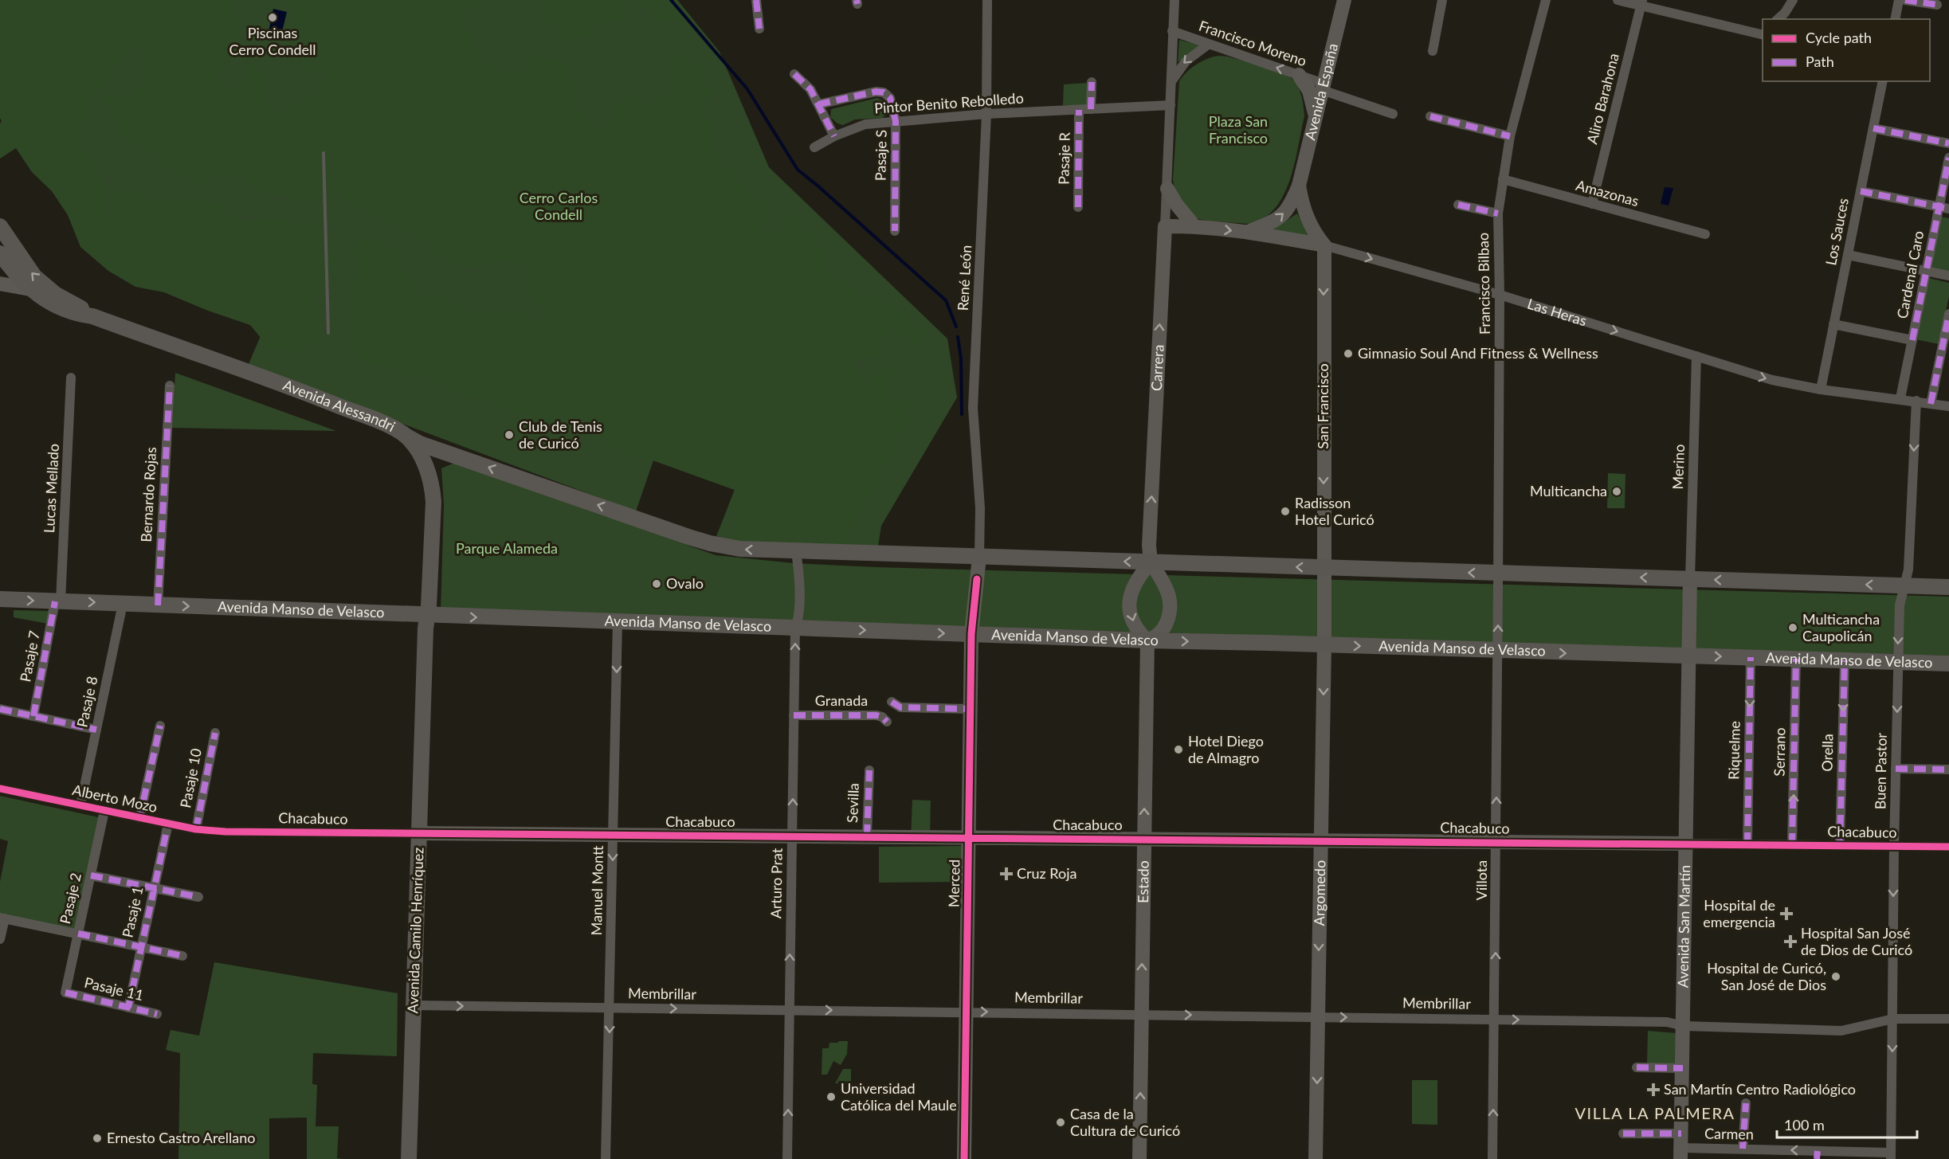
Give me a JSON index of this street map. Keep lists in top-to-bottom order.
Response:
{
  "streets": {
    "main road": ["Avenida Alessandri", "Avenida Manso de Velasco", "Avenida Camilo Henríquez"],
    "street": [
      "Francisco Moreno",
      "Avenida España",
      "Aliro Barahona",
      "Pintor Benito Rebolledo",
      "Pasaje S",
      "Pasaje R",
      "Amazonas",
      "Los Sauces",
      "Cardenal Caro",
      "René León",
      "Francisco Bilbao",
      "Las Heras",
      "Carrera",
      "San Francisco",
      "Merino",
      "Lucas Mellado",
      "Bernardo Rojas",
      "Pasaje 7",
      "Granada",
      "Pasaje 8",
      "Riquelme",
      "Serrano",
      "Orella",
      "Buen Pastor",
      "Pasaje 10",
      "Alberto Mozo",
      "Sevilla",
      "Chacabuco",
      "Villota",
      "Estado",
      "Arturo Prat",
      "Merced",
      "Manuel Montt",
      "Argomedo",
      "Pasaje 2",
      "Pasaje 1",
      "Avenida San Martín",
      "Pasaje 11",
      "Membrillar",
      "Carmen"
    ]
  },
  "crossings": [
    ["Francisco Moreno", "Avenida España"],
    ["Francisco Moreno", "Carrera"],
    ["Avenida España", "Las Heras"],
    ["Avenida España", "San Francisco"],
    ["Aliro Barahona", "Amazonas"],
    ["Pintor Benito Rebolledo", "Pasaje S"],
    ["Pintor Benito Rebolledo", "Pasaje R"],
    ["Pintor Benito Rebolledo", "René León"],
    ["Pintor Benito Rebolledo", "Carrera"],
    ["Amazonas", "Francisco Bilbao"],
    ["Los Sauces", "Las Heras"],
    ["Cardenal Caro", "Las Heras"],
    ["René León", "Merced"],
    ["Francisco Bilbao", "Las Heras"],
    ["Francisco Bilbao", "Villota"],
    ["Las Heras", "Carrera"],
    ["Las Heras", "San Francisco"],
    ["Las Heras", "Merino"],
    ["San Francisco", "Argomedo"],
    ["Avenida Alessandri", "Avenida Manso de Velasco"],
    ["Avenida Alessandri", "Avenida Camilo Henríquez"],
    ["Merino", "Avenida San Martín"],
    ["Lucas Mellado", "Avenida Manso de Velasco"],
    ["Lucas Mellado", "Pasaje 7"],
    ["Bernardo Rojas", "Avenida Manso de Velasco"],
    ["Avenida Manso de Velasco", "Pasaje 7"],
    ["Avenida Manso de Velasco", "Pasaje 8"],
    ["Avenida Manso de Velasco", "Riquelme"],
    ["Avenida Manso de Velasco", "Serrano"],
    ["Avenida Manso de Velasco", "Orella"],
    ["Avenida Manso de Velasco", "Buen Pastor"],
    ["Avenida Manso de Velasco", "Villota"],
    ["Avenida Manso de Velasco", "Estado"],
    ["Avenida Manso de Velasco", "Arturo Prat"],
    ["Avenida Manso de Velasco", "Merced"],
    ["Avenida Manso de Velasco", "Manuel Montt"],
    ["Avenida Manso de Velasco", "Argomedo"],
    ["Avenida Manso de Velasco", "Avenida San Martín"],
    ["Avenida Manso de Velasco", "Avenida Camilo Henríquez"],
    ["Granada", "Arturo Prat"],
    ["Pasaje 8", "Alberto Mozo"],
    ["Riquelme", "Chacabuco"],
    ["Serrano", "Chacabuco"],
    ["Orella", "Chacabuco"],
    ["Buen Pastor", "Chacabuco"],
    ["Buen Pastor", "Membrillar"],
    ["Buen Pastor", "Carmen"],
    ["Pasaje 10", "Alberto Mozo"],
    ["Alberto Mozo", "Chacabuco"],
    ["Alberto Mozo", "Pasaje 2"],
    ["Alberto Mozo", "Pasaje 1"],
    ["Sevilla", "Chacabuco"],
    ["Chacabuco", "Villota"],
    ["Chacabuco", "Estado"],
    ["Chacabuco", "Arturo Prat"],
    ["Chacabuco", "Merced"],
    ["Chacabuco", "Manuel Montt"],
    ["Chacabuco", "Argomedo"],
    ["Chacabuco", "Avenida San Martín"],
    ["Chacabuco", "Avenida Camilo Henríquez"],
    ["Villota", "Membrillar"],
    ["Estado", "Membrillar"],
    ["Arturo Prat", "Membrillar"],
    ["Merced", "Membrillar"],
    ["Manuel Montt", "Membrillar"],
    ["Argomedo", "Membrillar"],
    ["Pasaje 2", "Pasaje 11"],
    ["Pasaje 1", "Pasaje 11"],
    ["Avenida San Martín", "Membrillar"],
    ["Avenida San Martín", "Carmen"],
    ["Avenida Camilo Henríquez", "Membrillar"]
  ],
  "one_way": [
    "Francisco Moreno",
    "Las Heras",
    "Carrera",
    "San Francisco",
    "Riquelme",
    "Serrano",
    "Orella",
    "Buen Pastor",
    "Villota",
    "Estado",
    "Arturo Prat",
    "Manuel Montt",
    "Argomedo",
    "Membrillar"
  ],
  "districts": ["VILLA LA PALMERA"],
  "parks": ["Plaza San Francisco", "Cerro Carlos Condell", "Parque Alameda"],
  "places": {
    "other": [
      "Piscinas Cerro Condell",
      "Gimnasio Soul And Fitness & Wellness",
      "Club de Tenis de Curicó",
      "Multicancha",
      "Radisson Hotel Curicó",
      "Ovalo",
      "Multicancha Caupolicán",
      "Hotel Diego de Almagro",
      "Hospital de Curicó, San José de Dios",
      "Universidad Católica del Maule",
      "Casa de la Cultura de Curicó",
      "Ernesto Castro Arellano"
    ],
    "health": [
      "Cruz Roja",
      "Hospital de emergencia",
      "Hospital San José de Dios de Curicó",
      "San Martín Centro Radiológico"
    ]
  },
  "legend": ["Cycle path", "Path"],
  "scale_bar": "100 m"
}
